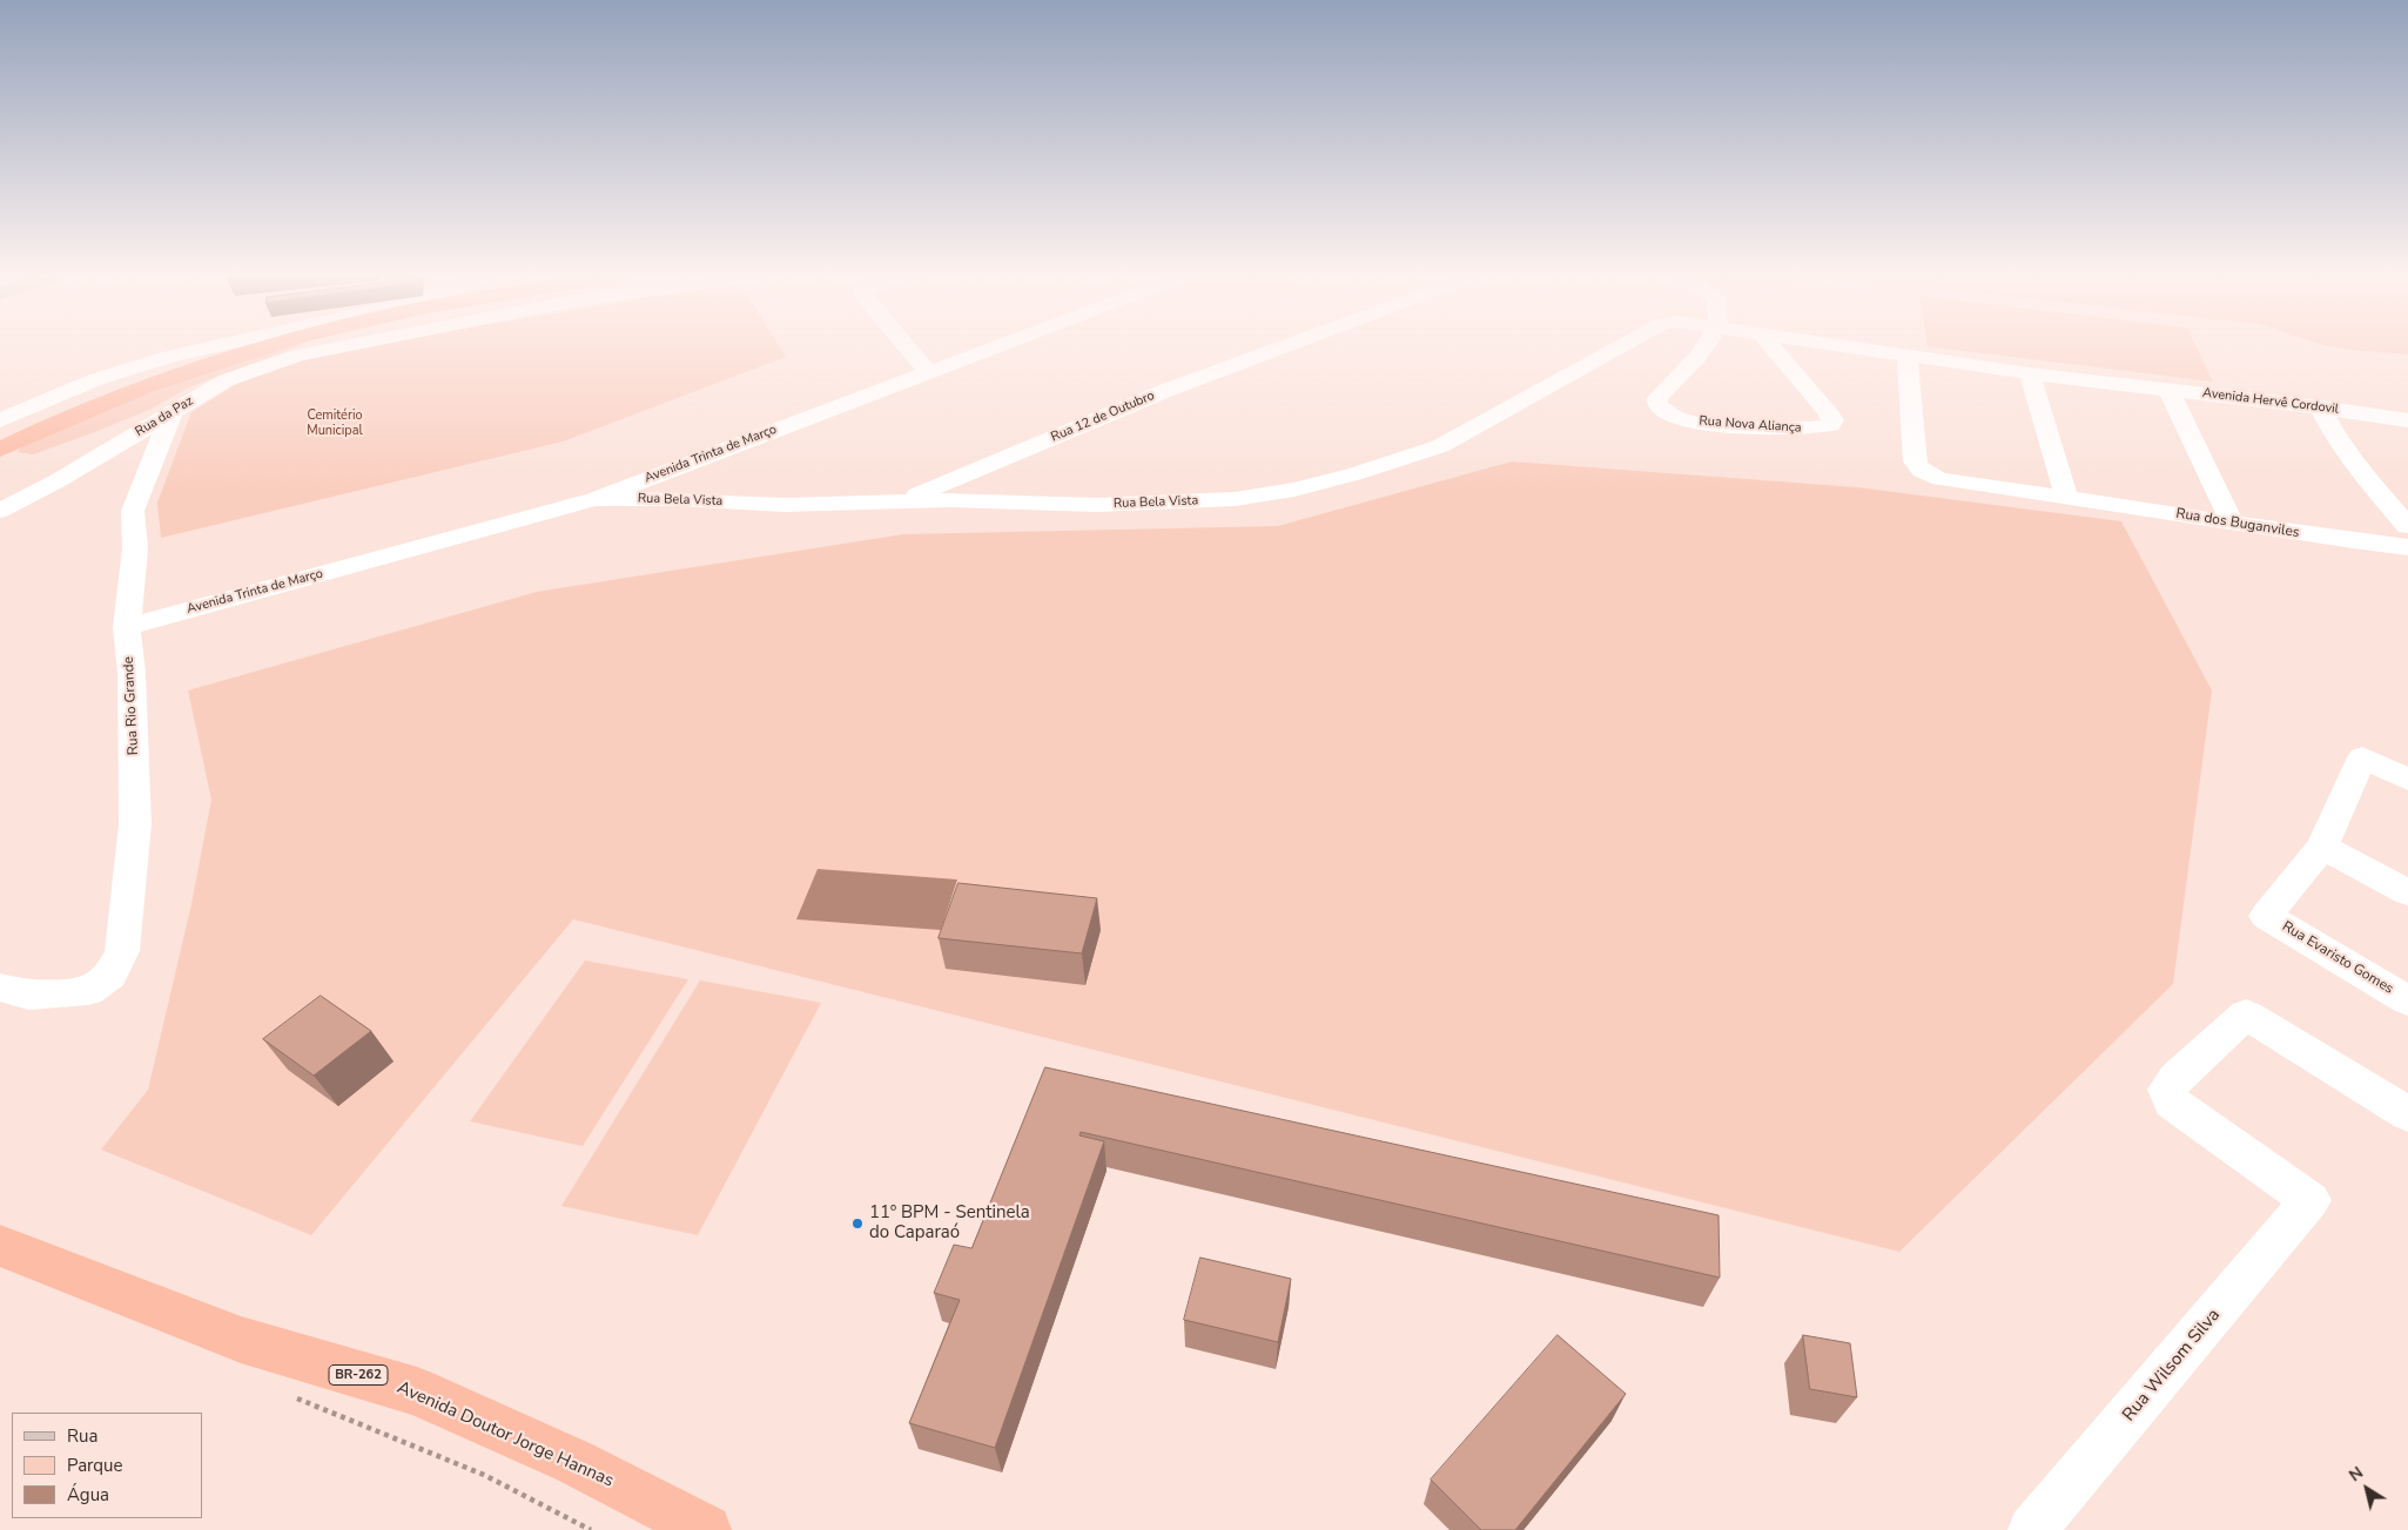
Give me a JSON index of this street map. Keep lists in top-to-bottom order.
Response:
{
  "streets": {
    "highway": ["BR-262", "Avenida Doutor Jorge Hannas"],
    "street": [
      "Avenida Hervê Cordovil",
      "Rua da Paz",
      "Rua 12 de Outubro",
      "Rua Nova Aliança",
      "Avenida Trinta de Março",
      "Rua Bela Vista",
      "Rua dos Buganviles",
      "Rua Rio Grande",
      "Rua Evaristo Gomes",
      "Rua Wilsom Silva"
    ]
  },
  "crossings": [
    ["Avenida Hervê Cordovil", "Rua dos Buganviles"],
    ["Rua da Paz", "Rua Rio Grande"],
    ["Rua 12 de Outubro", "Rua Bela Vista"],
    ["Avenida Trinta de Março", "Rua Bela Vista"],
    ["Avenida Trinta de Março", "Rua Rio Grande"]
  ],
  "parks": ["Cemitério Municipal"],
  "places": ["11º BPM - Sentinela do Caparaó"],
  "legend": ["Rua", "Parque", "Água"],
  "north": "top left"
}
